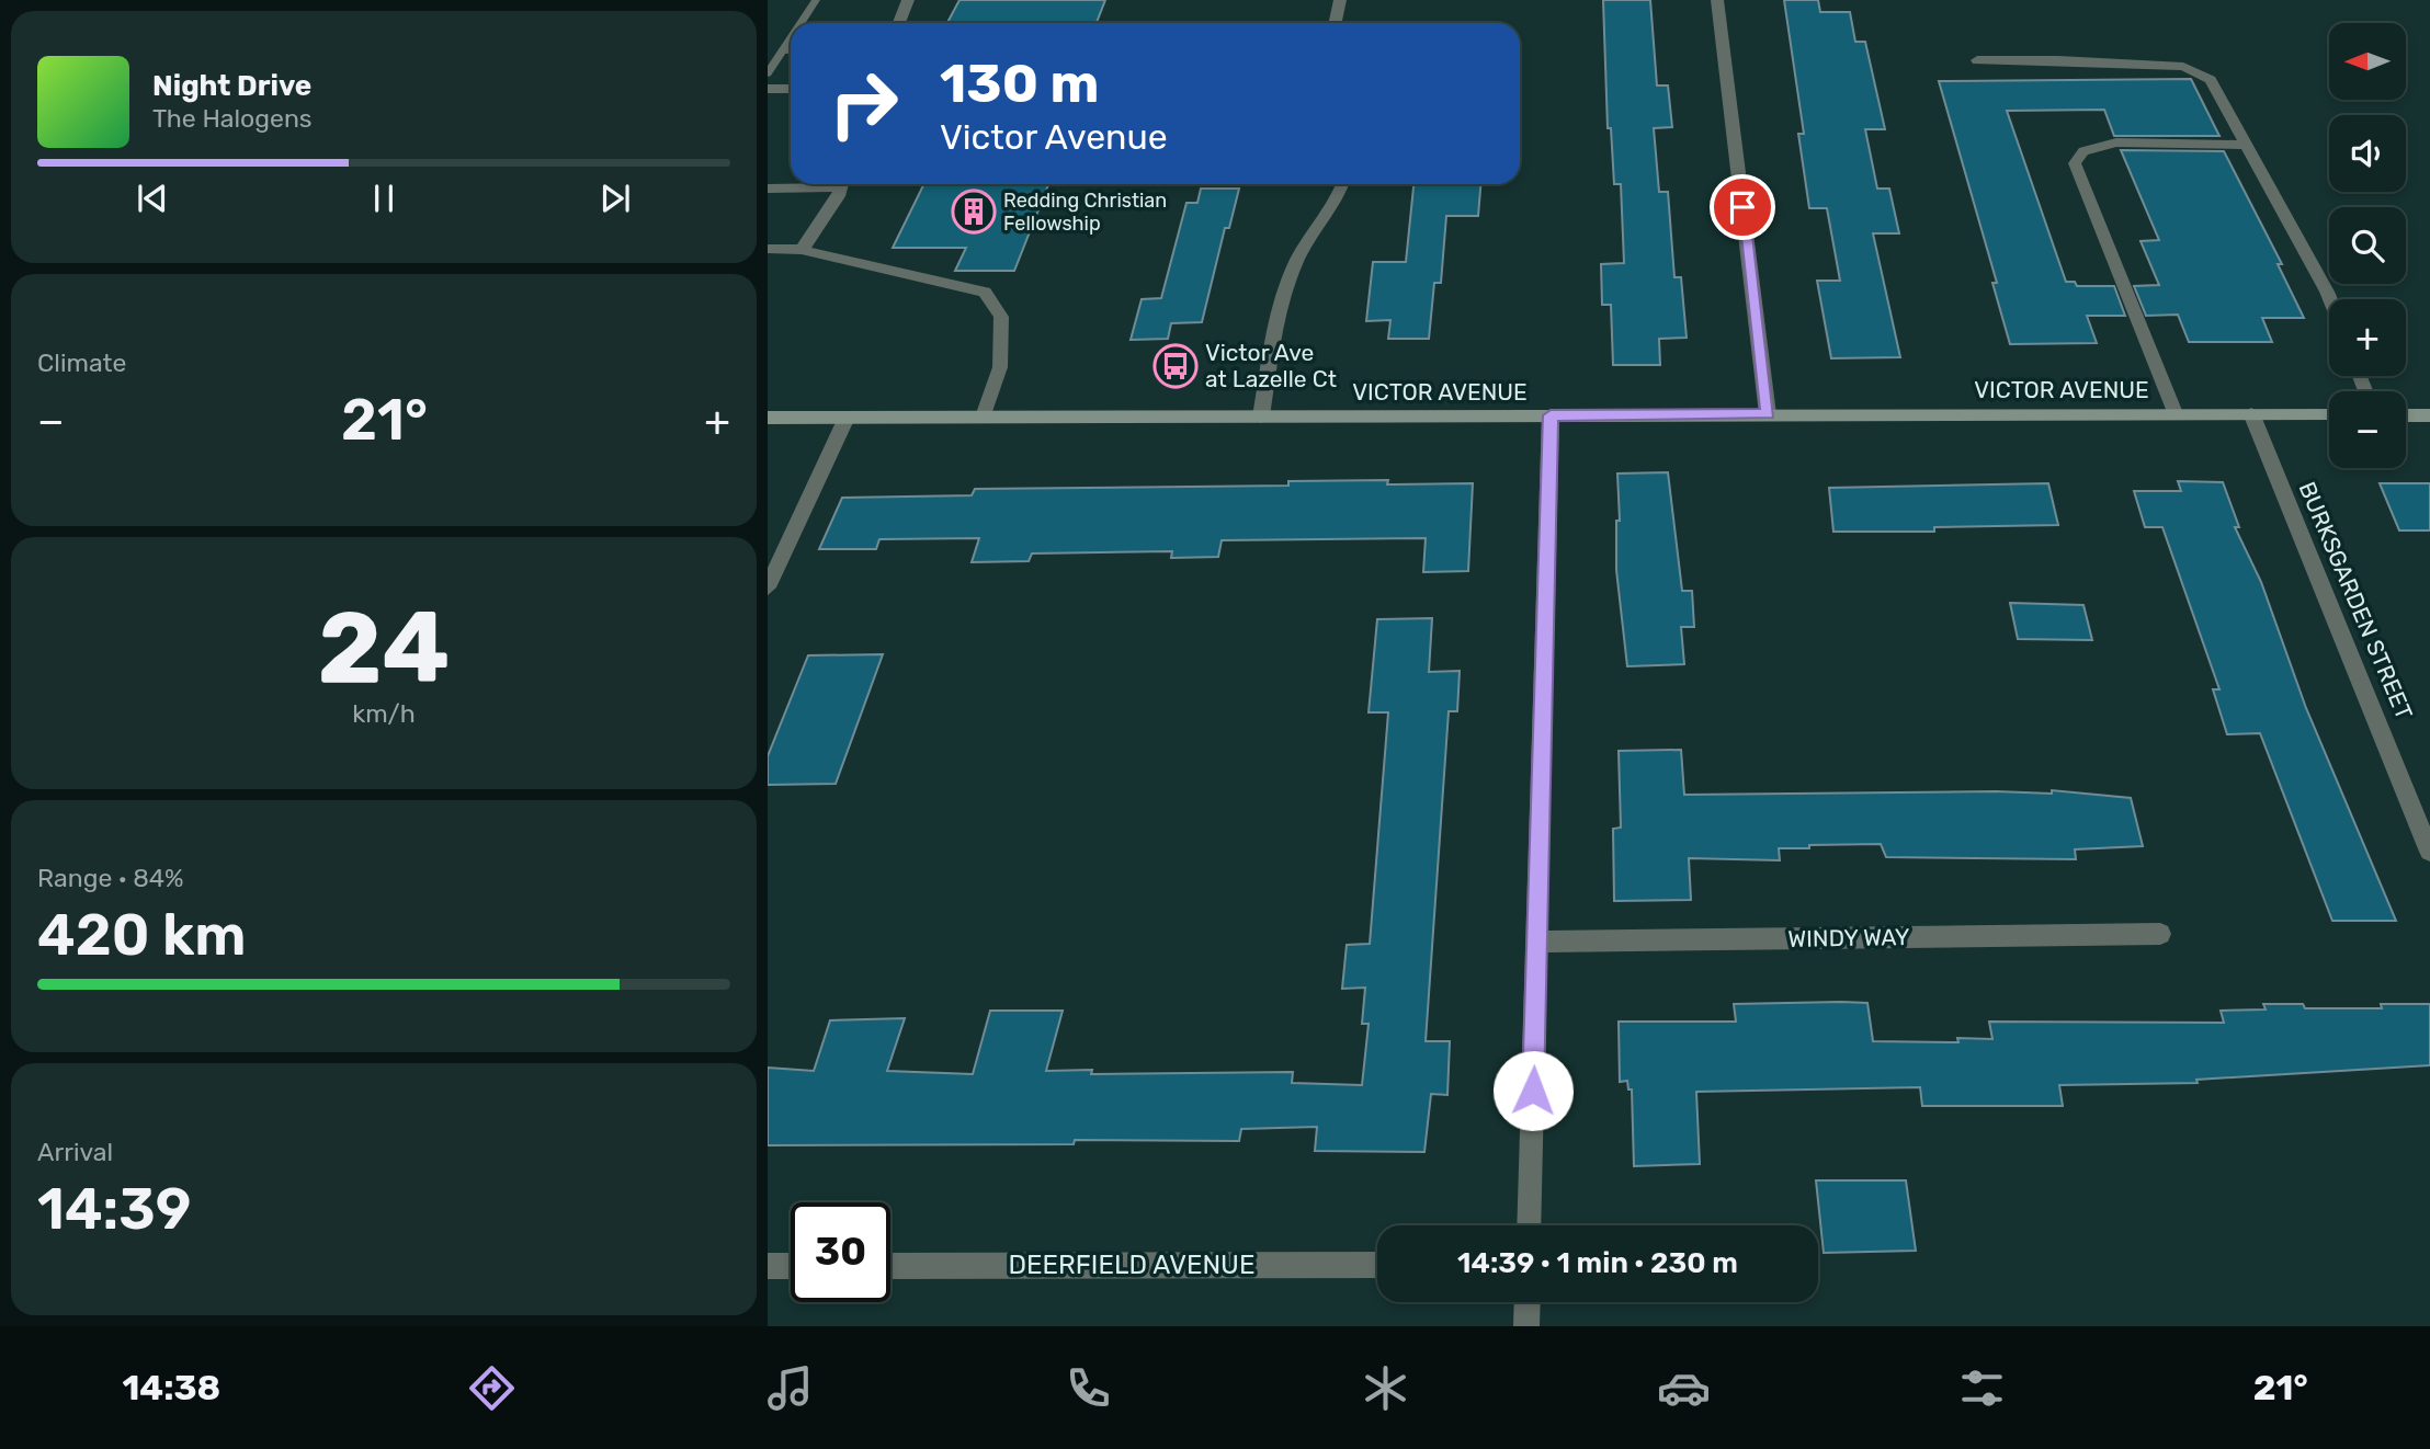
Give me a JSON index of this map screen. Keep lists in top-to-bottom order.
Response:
{
  "streets": {
    "main road": ["VICTOR AVENUE"],
    "street": ["BURKSGARDEN STREET", "WINDY WAY", "DEERFIELD AVENUE"]
  },
  "crossings": [
    ["VICTOR AVENUE", "BURKSGARDEN STREET"]
  ],
  "places": {
    "building": ["Redding Christian Fellowship"],
    "bus stop": ["Victor Ave at Lazelle Ct"]
  },
  "north": "left",
  "page": {
    "map_buttons": ["+", "−"],
    "turn": ["130 m", "Victor Avenue"],
    "song": ["Night Drive", "The Halogens"],
    "tile": [
      "Climate",
      ["24", "km/h"],
      ["Range · 84%", "420 km"],
      ["Arrival", "14:39"]
    ],
    "heat": ["−", "21°", "+"],
    "limit": "30",
    "trip": "14:39 · 1 min · 230 m",
    "tabs": ["14:38", "21°"]
  }
}
